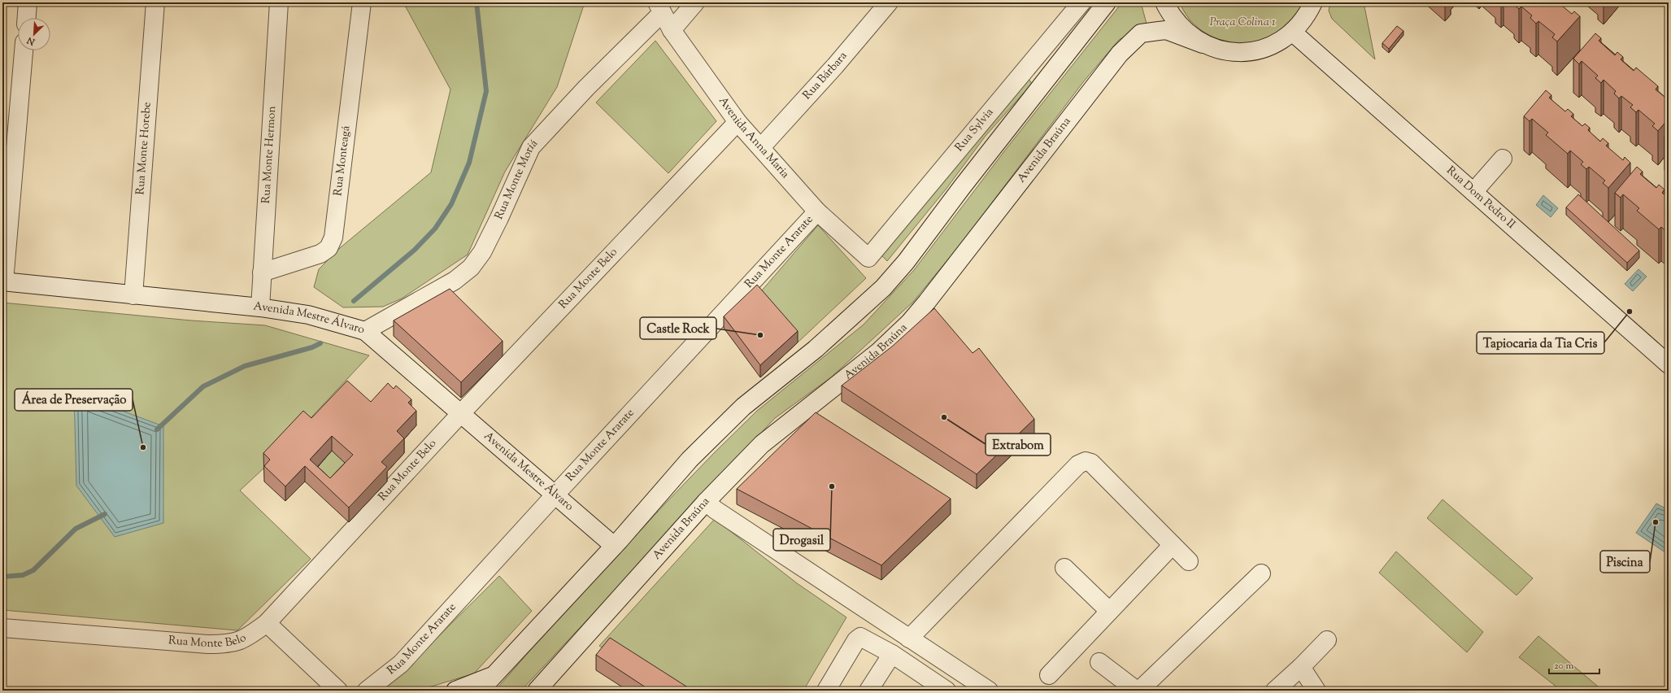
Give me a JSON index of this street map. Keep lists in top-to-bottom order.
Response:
{
  "streets": {
    "street": [
      "Rua Bárbara",
      "Rua Sylvia",
      "Avenida Anna Maria",
      "Rua Monte Horebe",
      "Avenida Braúna",
      "Rua Monte Hermon",
      "Rua Monteagá",
      "Rua Monte Moriá",
      "Rua Dom Pedro II",
      "Rua Monte Ararate",
      "Rua Monte Belo",
      "Avenida Mestre Álvaro"
    ]
  },
  "crossings": [
    ["Rua Bárbara", "Avenida Anna Maria"],
    ["Rua Sylvia", "Avenida Anna Maria"],
    ["Avenida Anna Maria", "Rua Monte Moriá"],
    ["Avenida Anna Maria", "Rua Monte Ararate"],
    ["Avenida Anna Maria", "Rua Monte Belo"],
    ["Rua Monte Horebe", "Avenida Mestre Álvaro"],
    ["Rua Monte Hermon", "Rua Monteagá"],
    ["Rua Monte Hermon", "Avenida Mestre Álvaro"],
    ["Rua Monte Moriá", "Avenida Mestre Álvaro"],
    ["Rua Monte Ararate", "Avenida Mestre Álvaro"],
    ["Rua Monte Belo", "Avenida Mestre Álvaro"]
  ],
  "parks": ["Praça Colina 1"],
  "places": [
    "Tapiocaria da Tia Cris",
    "Castle Rock",
    "Extrabom",
    "Área de Preservação",
    "Drogasil",
    "Piscina"
  ],
  "scale_bar": "20 m",
  "north": "bottom left"
}
